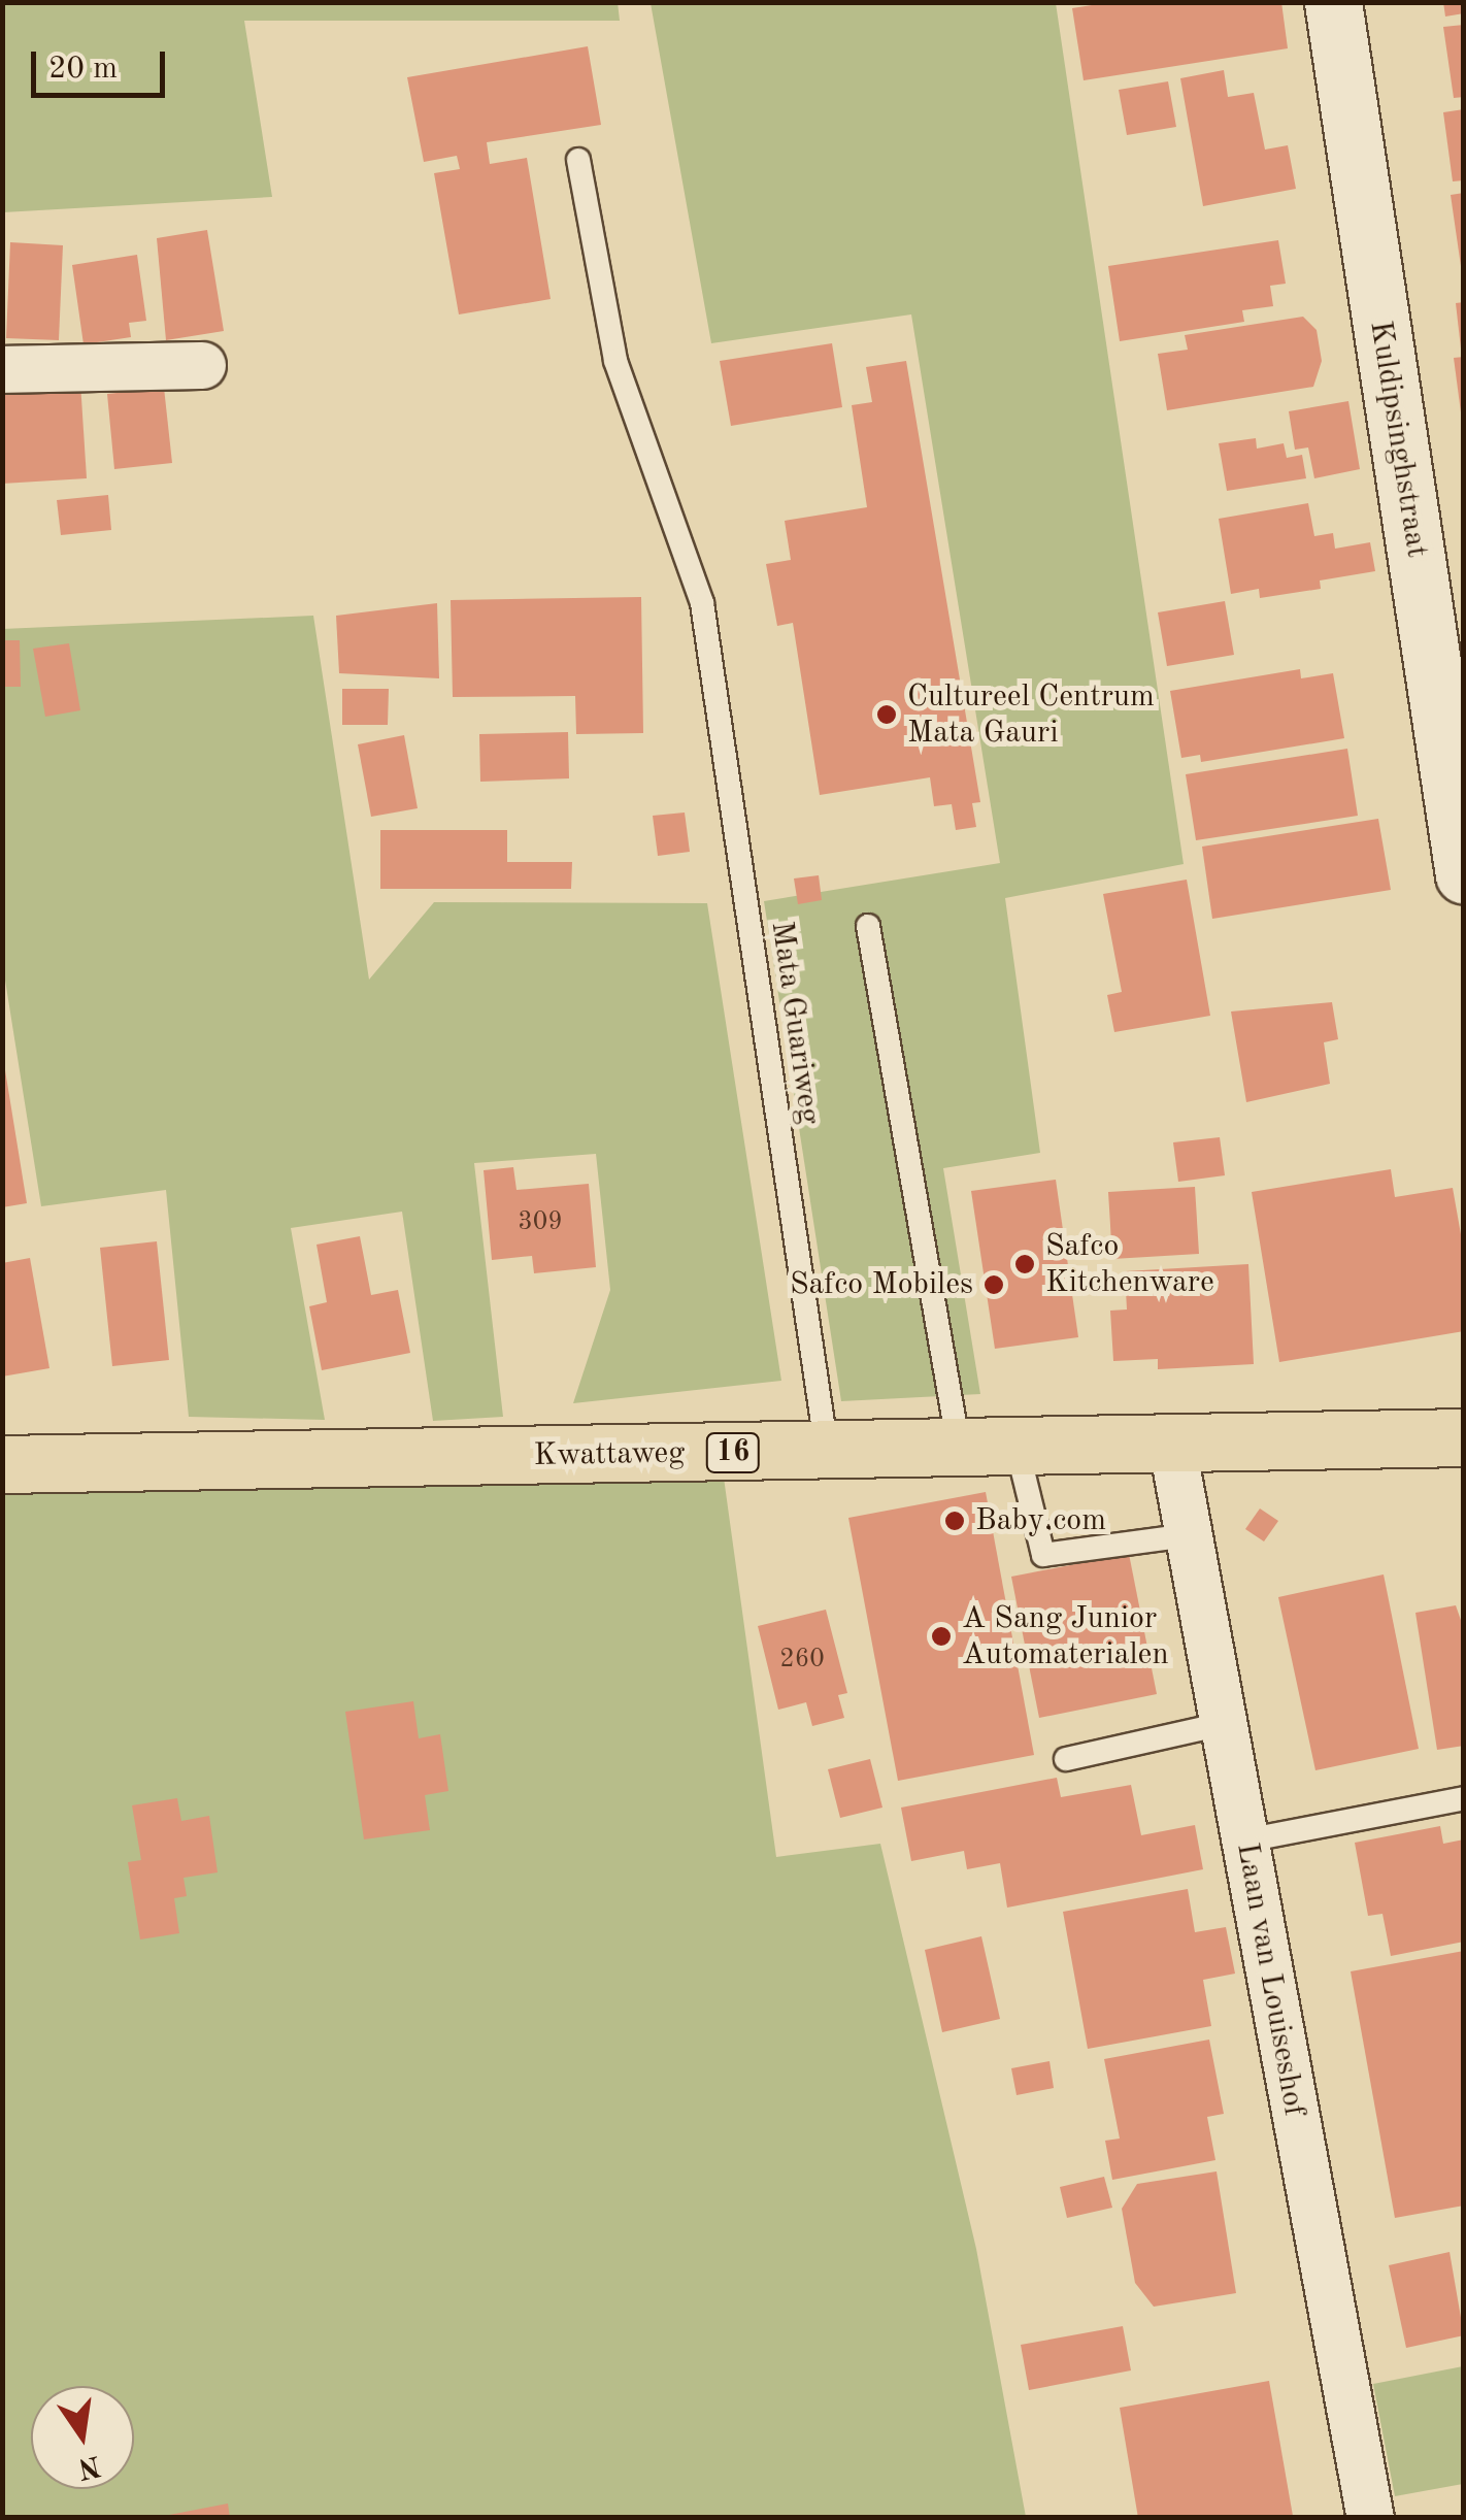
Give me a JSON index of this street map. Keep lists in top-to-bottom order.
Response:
{
  "streets": {
    "main road": ["16", "Kwattaweg"],
    "street": ["Kuldipsinghstraat", "Laan van Louiseshof"],
    "lane": ["Mata Guariweg"]
  },
  "crossings": [
    ["Mata Guariweg", "Kwattaweg"],
    ["Kwattaweg", "Laan van Louiseshof"]
  ],
  "places": [
    "Cultureel Centrum Mata Gauri",
    "Safco Kitchenware",
    "Safco Mobiles",
    "Baby.com",
    "A Sang Junior Automaterialen"
  ],
  "house_numbers": ["309", "260"],
  "scale_bar": "20 m",
  "north": "bottom"
}
